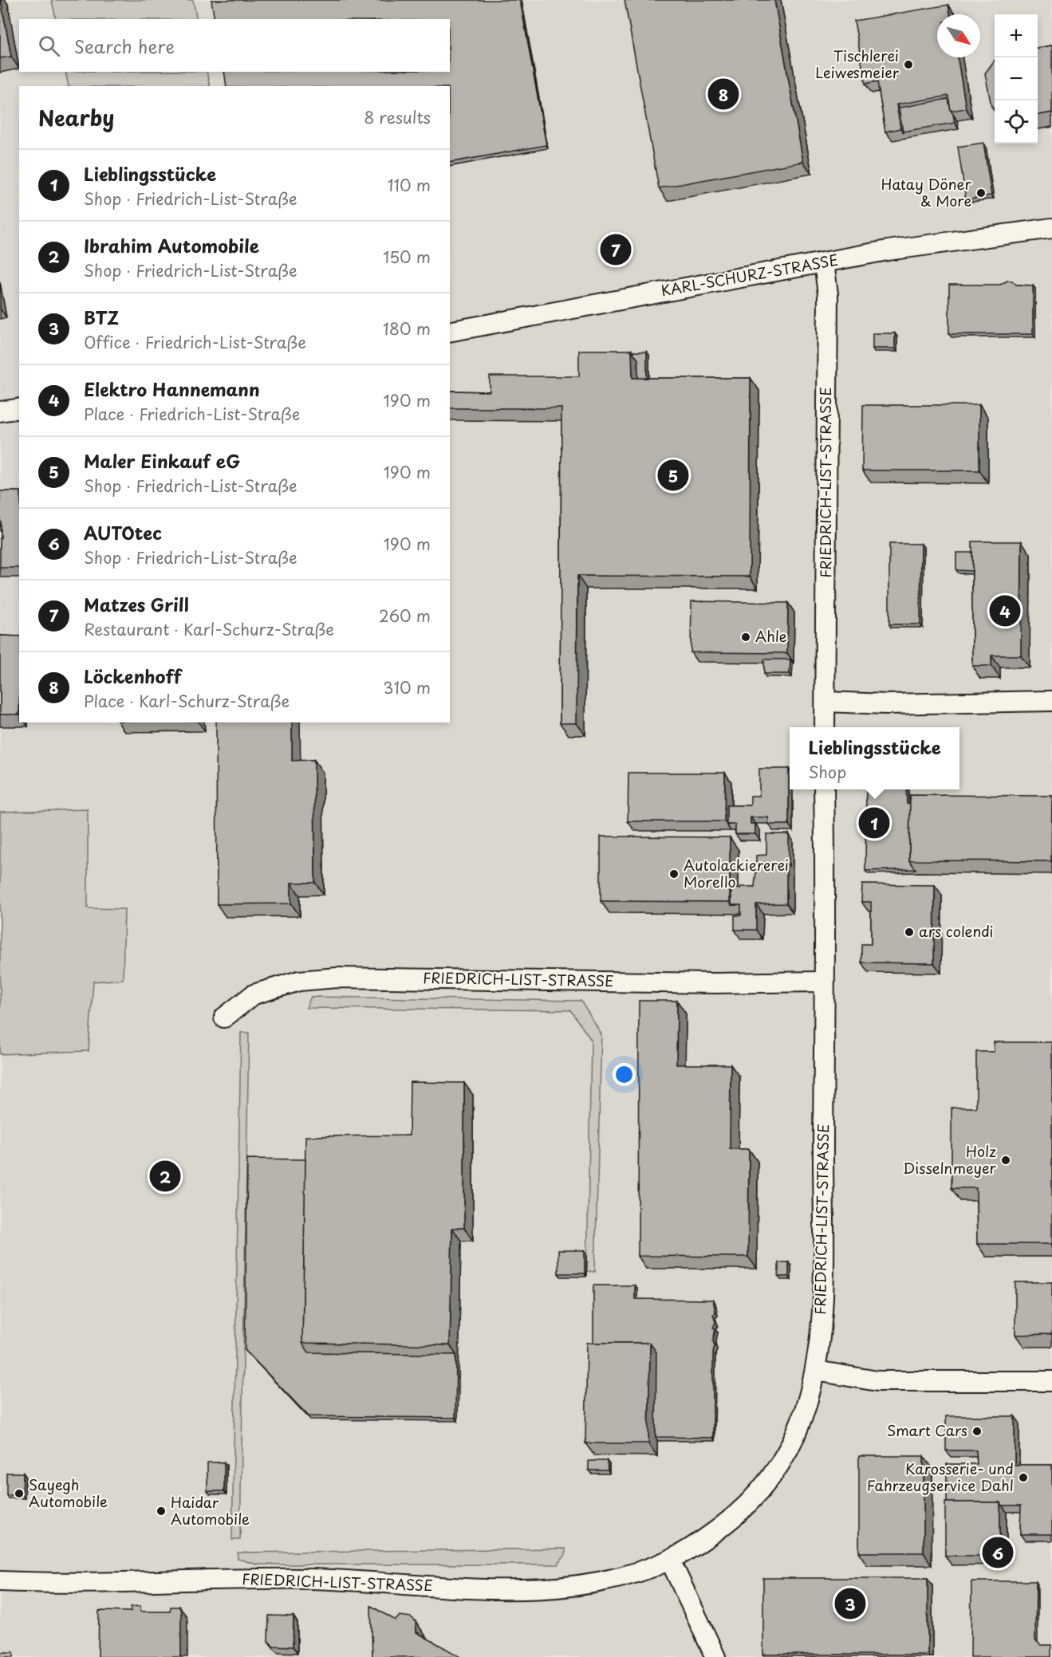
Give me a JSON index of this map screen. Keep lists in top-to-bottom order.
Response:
{
  "streets": {
    "street": ["KARL-SCHURZ-STRASSE", "FRIEDRICH-LIST-STRASSE"]
  },
  "crossings": [
    ["KARL-SCHURZ-STRASSE", "FRIEDRICH-LIST-STRASSE"]
  ],
  "places": [
    "Tischlerei Leiwesmeier",
    "Hatay Döner & More",
    "Ahle",
    "Autolackiererei Morello",
    "ars colendi",
    "Holz Disselnmeyer",
    "Smart Cars",
    "Karosserie- und Fahrzeugservice Dahl",
    "Sayegh Automobile",
    "Haidar Automobile"
  ],
  "north": "bottom right",
  "page": {
    "map_buttons": ["+", "−"],
    "search": "Search here",
    "pins": [
      "8",
      "7",
      "5",
      "4",
      "1",
      "2",
      "6",
      "3"
    ],
    "heading": ["Nearby", "8 results"],
    "list": [
      {
        "mark": "1",
        "name": "Lieblingsstücke",
        "note": "Shop · Friedrich-List-Straße",
        "value": "110 m"
      },
      {
        "mark": "2",
        "name": "Ibrahim Automobile",
        "note": "Shop · Friedrich-List-Straße",
        "value": "150 m"
      },
      {
        "mark": "3",
        "name": "BTZ",
        "note": "Office · Friedrich-List-Straße",
        "value": "180 m"
      },
      {
        "mark": "4",
        "name": "Elektro Hannemann",
        "note": "Place · Friedrich-List-Straße",
        "value": "190 m"
      },
      {
        "mark": "5",
        "name": "Maler Einkauf eG",
        "note": "Shop · Friedrich-List-Straße",
        "value": "190 m"
      },
      {
        "mark": "6",
        "name": "AUTOtec",
        "note": "Shop · Friedrich-List-Straße",
        "value": "190 m"
      },
      {
        "mark": "7",
        "name": "Matzes Grill",
        "note": "Restaurant · Karl-Schurz-Straße",
        "value": "260 m"
      },
      {
        "mark": "8",
        "name": "Löckenhoff",
        "note": "Place · Karl-Schurz-Straße",
        "value": "310 m"
      }
    ],
    "popup": ["Lieblingsstücke", "Shop"]
  }
}
